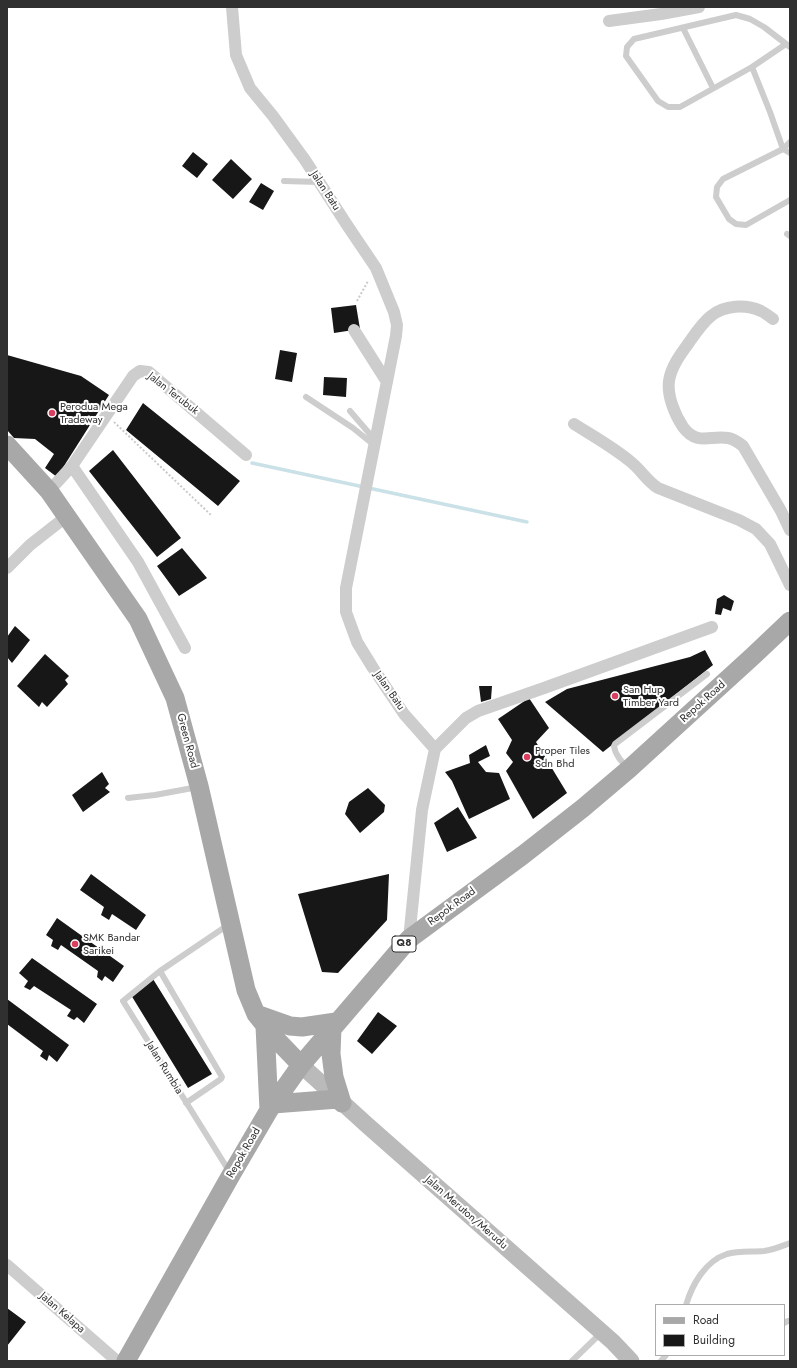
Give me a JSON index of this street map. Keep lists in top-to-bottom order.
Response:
{
  "streets": {
    "main road": [
      "Repok Road",
      "Green Road",
      "Q8",
      "Jalan Meruton/Merudu"
    ],
    "street": ["Jalan Batu", "Jalan Terubuk", "Jalan Kelapa"],
    "lane": ["Jalan Rumbia"]
  },
  "crossings": [
    ["Jalan Terubuk", "Green Road"],
    ["Repok Road", "Green Road"],
    ["Repok Road", "Jalan Rumbia"],
    ["Repok Road", "Jalan Meruton/Merudu"],
    ["Green Road", "Jalan Meruton/Merudu"]
  ],
  "places": [
    "Perodua Mega Tradeway",
    "San Hup Timber Yard",
    "Proper Tiles Sdn Bhd",
    "SMK Bandar Sarikei"
  ],
  "legend": ["Road", "Building"]
}
